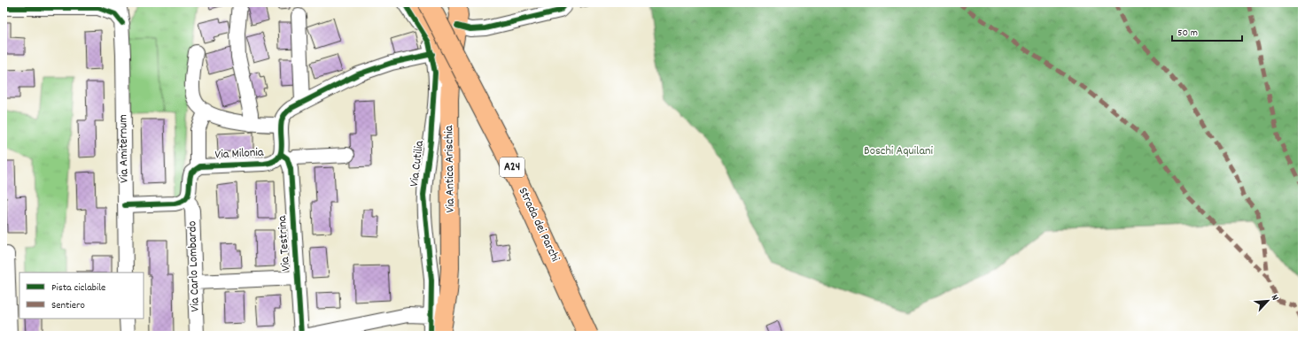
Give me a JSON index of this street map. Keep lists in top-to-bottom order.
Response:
{
  "streets": {
    "highway": ["A24", "Strada dei Parchi"],
    "main road": ["Via Antica Arischia"],
    "street": [
      "Via Amiternum",
      "Via Milonia",
      "Via Cutilia",
      "Via Testrina",
      "Via Carlo Lombardo"
    ]
  },
  "crossings": [
    ["Via Milonia", "Via Testrina"],
    ["Via Milonia", "Via Carlo Lombardo"],
    ["Via Antica Arischia", "Strada dei Parchi"]
  ],
  "parks": ["Boschi Aquilani"],
  "legend": ["Pista ciclabile", "Sentiero"],
  "scale_bar": "50 m",
  "north": "top right"
}
